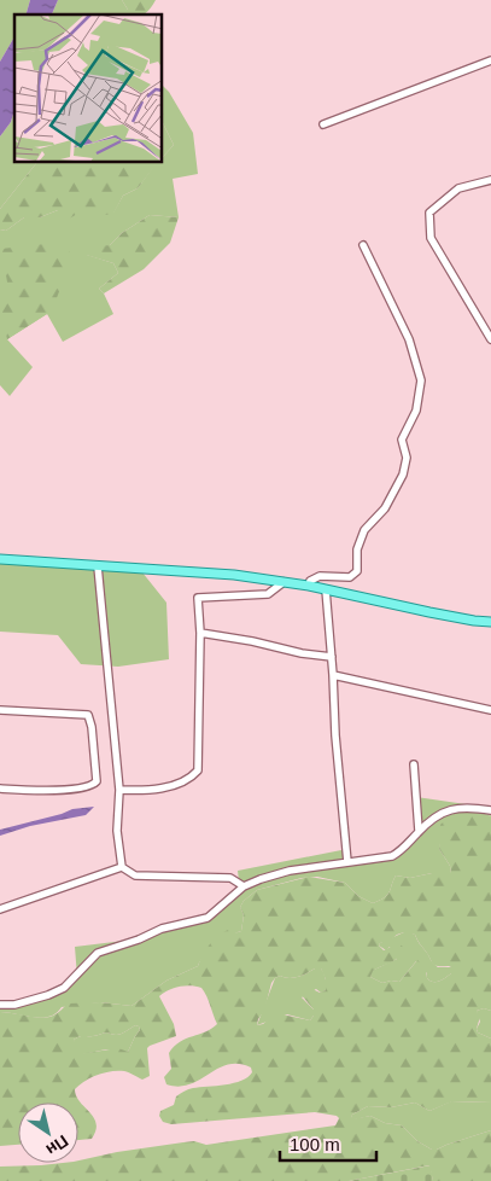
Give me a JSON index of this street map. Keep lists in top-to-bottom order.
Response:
{
  "scale_bar": "100 m",
  "north": "bottom right"
}
